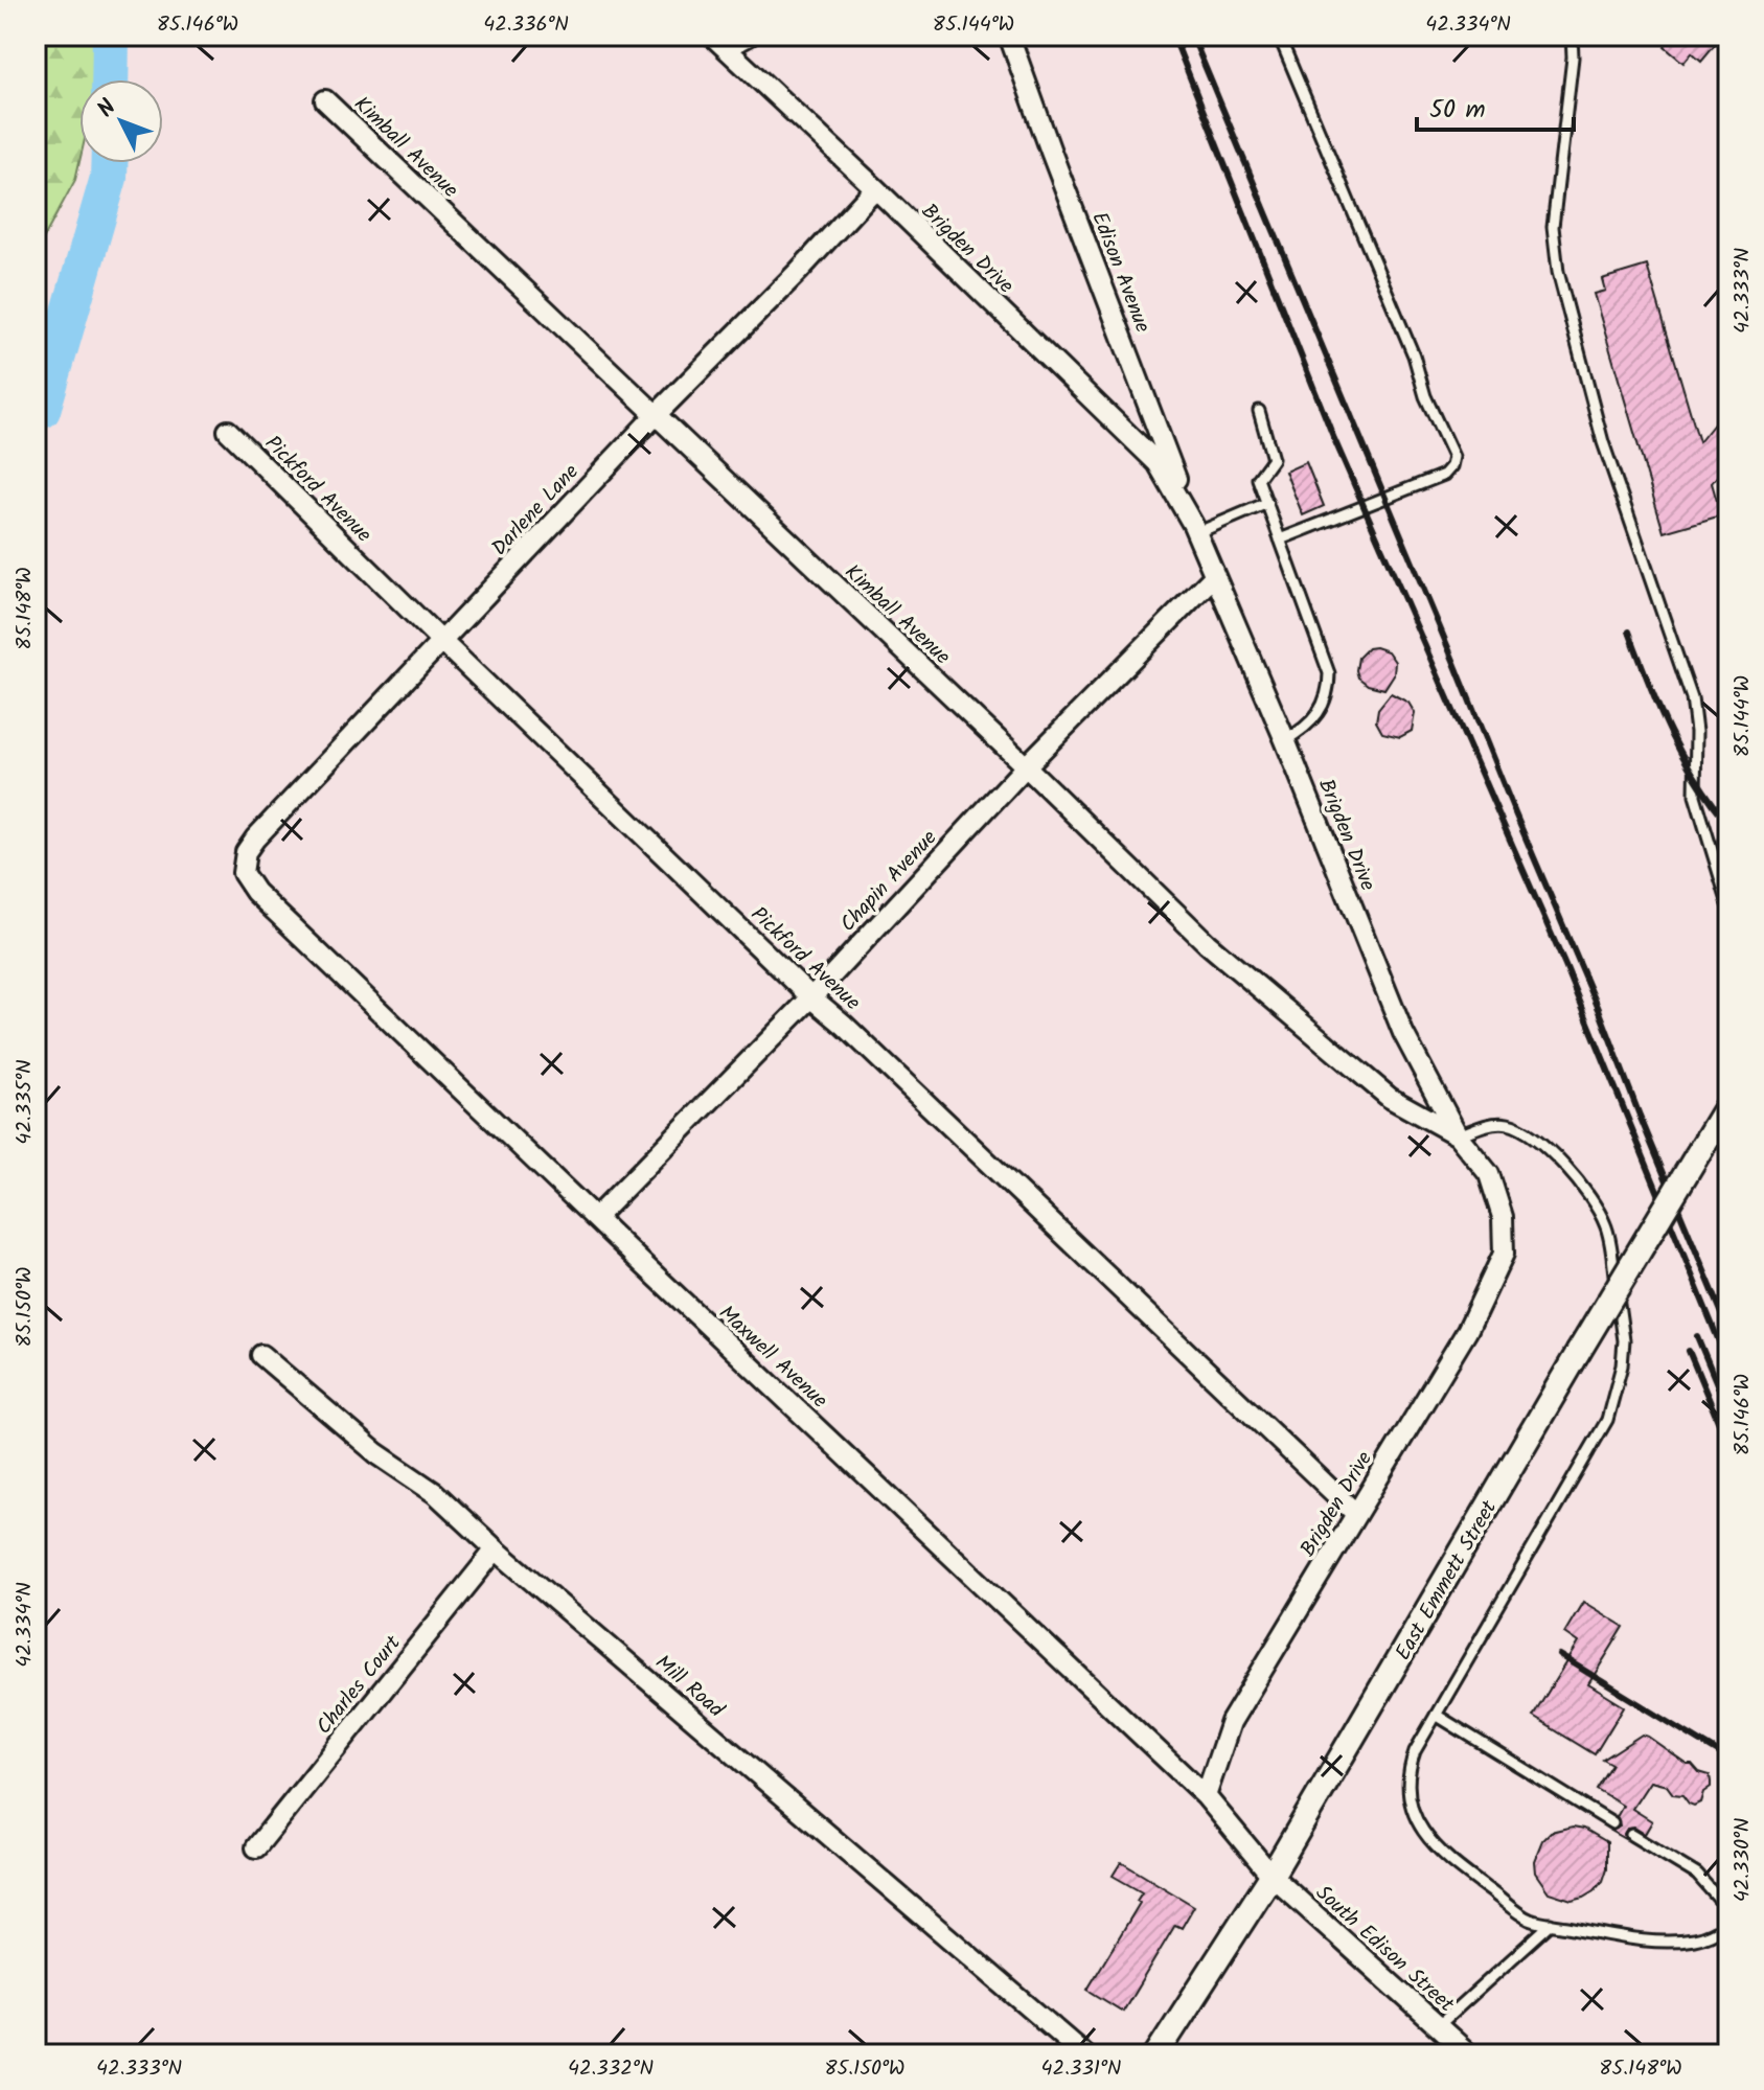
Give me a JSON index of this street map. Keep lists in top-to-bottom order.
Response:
{
  "streets": {
    "street": [
      "Kimball Avenue",
      "Brigden Drive",
      "Edison Avenue",
      "Pickford Avenue",
      "Darlene Lane",
      "Chapin Avenue",
      "Maxwell Avenue",
      "East Emmett Street",
      "Charles Court",
      "Mill Road",
      "South Edison Street"
    ]
  },
  "crossings": [
    ["Kimball Avenue", "Brigden Drive"],
    ["Kimball Avenue", "Darlene Lane"],
    ["Kimball Avenue", "Chapin Avenue"],
    ["Brigden Drive", "Edison Avenue"],
    ["Brigden Drive", "Pickford Avenue"],
    ["Brigden Drive", "Darlene Lane"],
    ["Brigden Drive", "Chapin Avenue"],
    ["Brigden Drive", "Maxwell Avenue"],
    ["Pickford Avenue", "Darlene Lane"],
    ["Pickford Avenue", "Chapin Avenue"],
    ["Darlene Lane", "Maxwell Avenue"],
    ["Chapin Avenue", "Maxwell Avenue"],
    ["Maxwell Avenue", "East Emmett Street"],
    ["Maxwell Avenue", "South Edison Street"],
    ["East Emmett Street", "South Edison Street"],
    ["Charles Court", "Mill Road"]
  ],
  "scale_bar": "50 m",
  "north": "top left",
  "coordinates": [
    "85.146°W",
    "42.336°N",
    "85.144°W",
    "42.334°N",
    "42.333°N",
    "85.148°W",
    "42.335°N",
    "85.150°W",
    "42.330°N",
    "42.332°N",
    "42.331°N"
  ]
}
